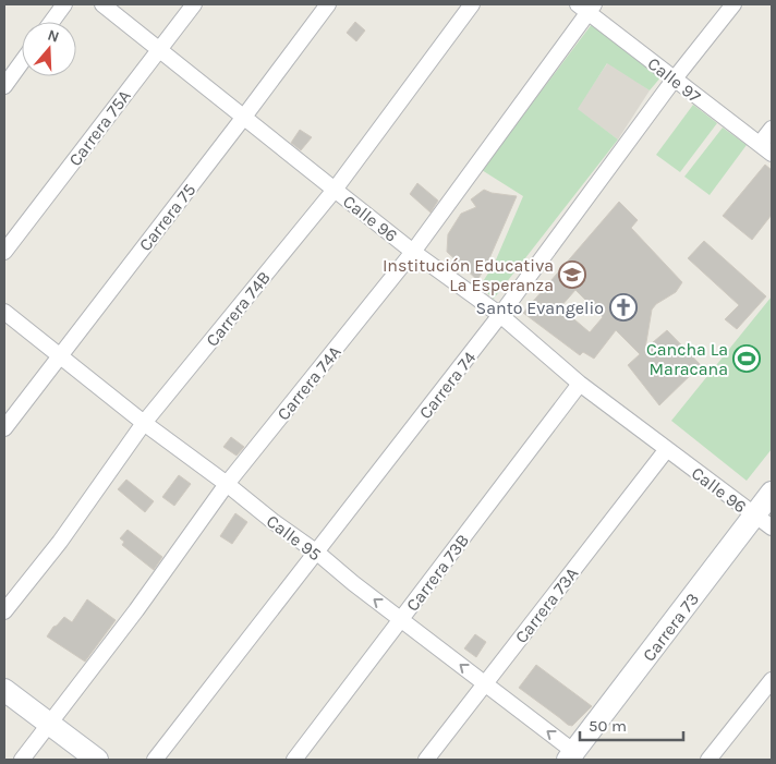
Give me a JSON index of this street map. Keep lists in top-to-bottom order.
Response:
{
  "streets": {
    "street": [
      "Calle 97",
      "Carrera 75A",
      "Carrera 75",
      "Calle 96",
      "Carrera 74B",
      "Carrera 74A",
      "Carrera 74",
      "Calle 95",
      "Carrera 73B",
      "Carrera 73A",
      "Carrera 73"
    ]
  },
  "crossings": [
    ["Calle 97", "Carrera 74A"],
    ["Calle 97", "Carrera 74"],
    ["Carrera 75A", "Calle 96"],
    ["Carrera 75", "Calle 96"],
    ["Carrera 75", "Calle 95"],
    ["Calle 96", "Carrera 74B"],
    ["Calle 96", "Carrera 74A"],
    ["Calle 96", "Carrera 74"],
    ["Calle 96", "Carrera 73B"],
    ["Calle 96", "Carrera 73A"],
    ["Calle 96", "Carrera 73"],
    ["Carrera 74B", "Calle 95"],
    ["Carrera 74A", "Calle 95"],
    ["Carrera 74", "Calle 95"],
    ["Calle 95", "Carrera 73B"],
    ["Calle 95", "Carrera 73A"],
    ["Calle 95", "Carrera 73"]
  ],
  "one_way": ["Calle 95"],
  "places": {
    "school or university": ["Institución Educativa La Esperanza"],
    "church": ["Santo Evangelio"],
    "sports": ["Cancha La Maracana"]
  },
  "scale_bar": "50 m",
  "north": "top"
}
